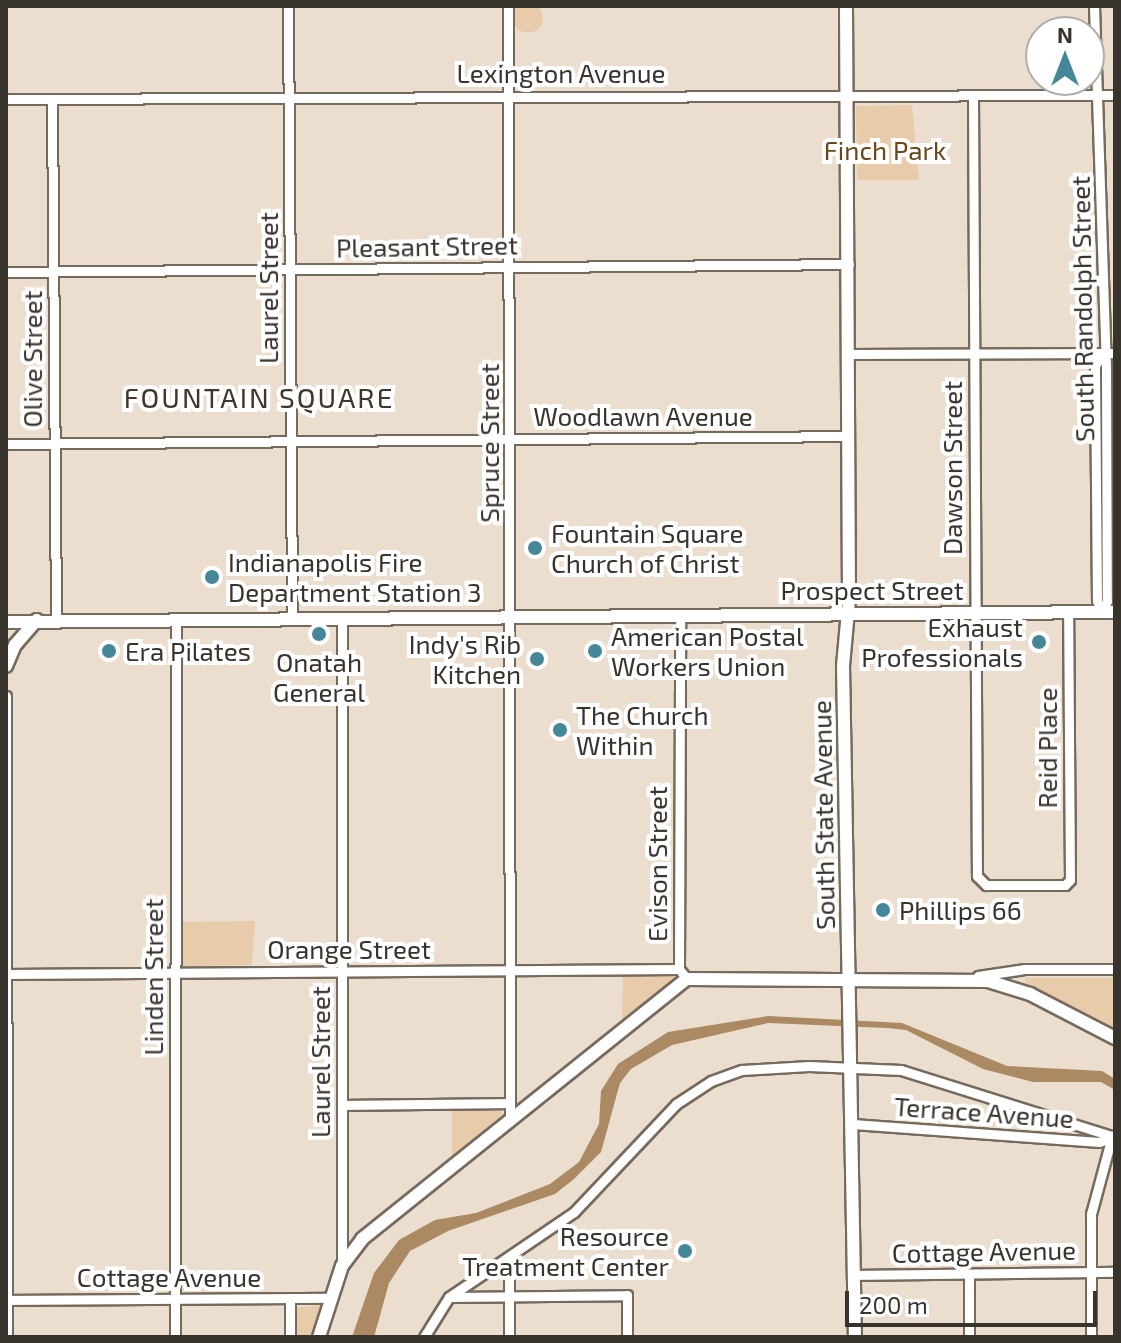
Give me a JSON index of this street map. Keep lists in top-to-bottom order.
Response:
{
  "streets": {
    "street": [
      "Lexington Avenue",
      "Pleasant Street",
      "Laurel Street",
      "South Randolph Street",
      "Olive Street",
      "Woodlawn Avenue",
      "Spruce Street",
      "Dawson Street",
      "Prospect Street",
      "Reid Place",
      "South State Avenue",
      "Evison Street",
      "Orange Street",
      "Linden Street",
      "Terrace Avenue",
      "Cottage Avenue"
    ]
  },
  "crossings": [
    ["Lexington Avenue", "Laurel Street"],
    ["Lexington Avenue", "South Randolph Street"],
    ["Lexington Avenue", "Olive Street"],
    ["Lexington Avenue", "Spruce Street"],
    ["Lexington Avenue", "Dawson Street"],
    ["Lexington Avenue", "South State Avenue"],
    ["Pleasant Street", "Laurel Street"],
    ["Pleasant Street", "Olive Street"],
    ["Pleasant Street", "Spruce Street"],
    ["Pleasant Street", "South State Avenue"],
    ["Laurel Street", "Woodlawn Avenue"],
    ["Laurel Street", "Prospect Street"],
    ["Laurel Street", "Orange Street"],
    ["South Randolph Street", "Prospect Street"],
    ["Olive Street", "Woodlawn Avenue"],
    ["Olive Street", "Prospect Street"],
    ["Woodlawn Avenue", "Spruce Street"],
    ["Woodlawn Avenue", "South State Avenue"],
    ["Spruce Street", "Prospect Street"],
    ["Spruce Street", "Orange Street"],
    ["Dawson Street", "Prospect Street"],
    ["Dawson Street", "Reid Place"],
    ["Prospect Street", "Reid Place"],
    ["Prospect Street", "South State Avenue"],
    ["Prospect Street", "Evison Street"],
    ["Prospect Street", "Linden Street"],
    ["South State Avenue", "Terrace Avenue"],
    ["South State Avenue", "Cottage Avenue"],
    ["Evison Street", "Orange Street"],
    ["Orange Street", "Linden Street"],
    ["Linden Street", "Cottage Avenue"]
  ],
  "districts": ["FOUNTAIN SQUARE"],
  "parks": ["Finch Park"],
  "places": [
    "Fountain Square Church of Christ",
    "Indianapolis Fire Department Station 3",
    "Onatah General",
    "Exhaust Professionals",
    "Era Pilates",
    "American Postal Workers Union",
    "Indy's Rib Kitchen",
    "The Church Within",
    "Phillips 66",
    "Resource Treatment Center"
  ],
  "scale_bar": "200 m",
  "north": "top"
}
